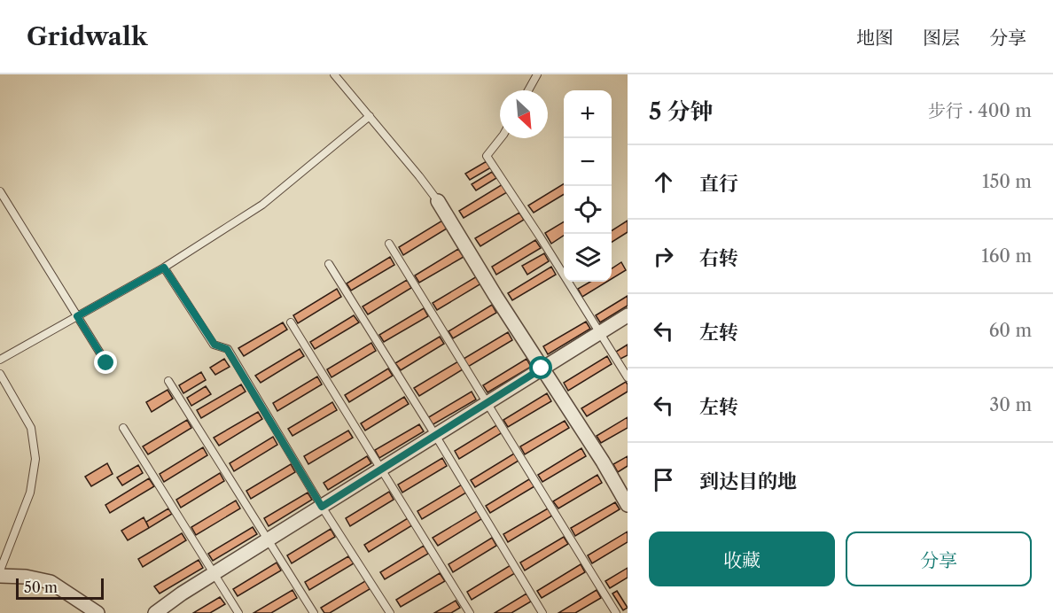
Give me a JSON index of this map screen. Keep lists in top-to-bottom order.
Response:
{
  "scale_bar": "50 m",
  "north": "bottom right",
  "page": {
    "header": "Gridwalk",
    "nav": ["地图", "图层", "分享"],
    "heading": ["5 分钟", "步行 · 400 m"],
    "map_buttons": ["+", "−"],
    "list": [
      ["直行", "150 m"],
      ["右转", "160 m"],
      ["左转", "60 m"],
      ["左转", "30 m"],
      "到达目的地"
    ],
    "buttons": ["收藏", "分享"],
    "scale": "50 m"
  }
}
